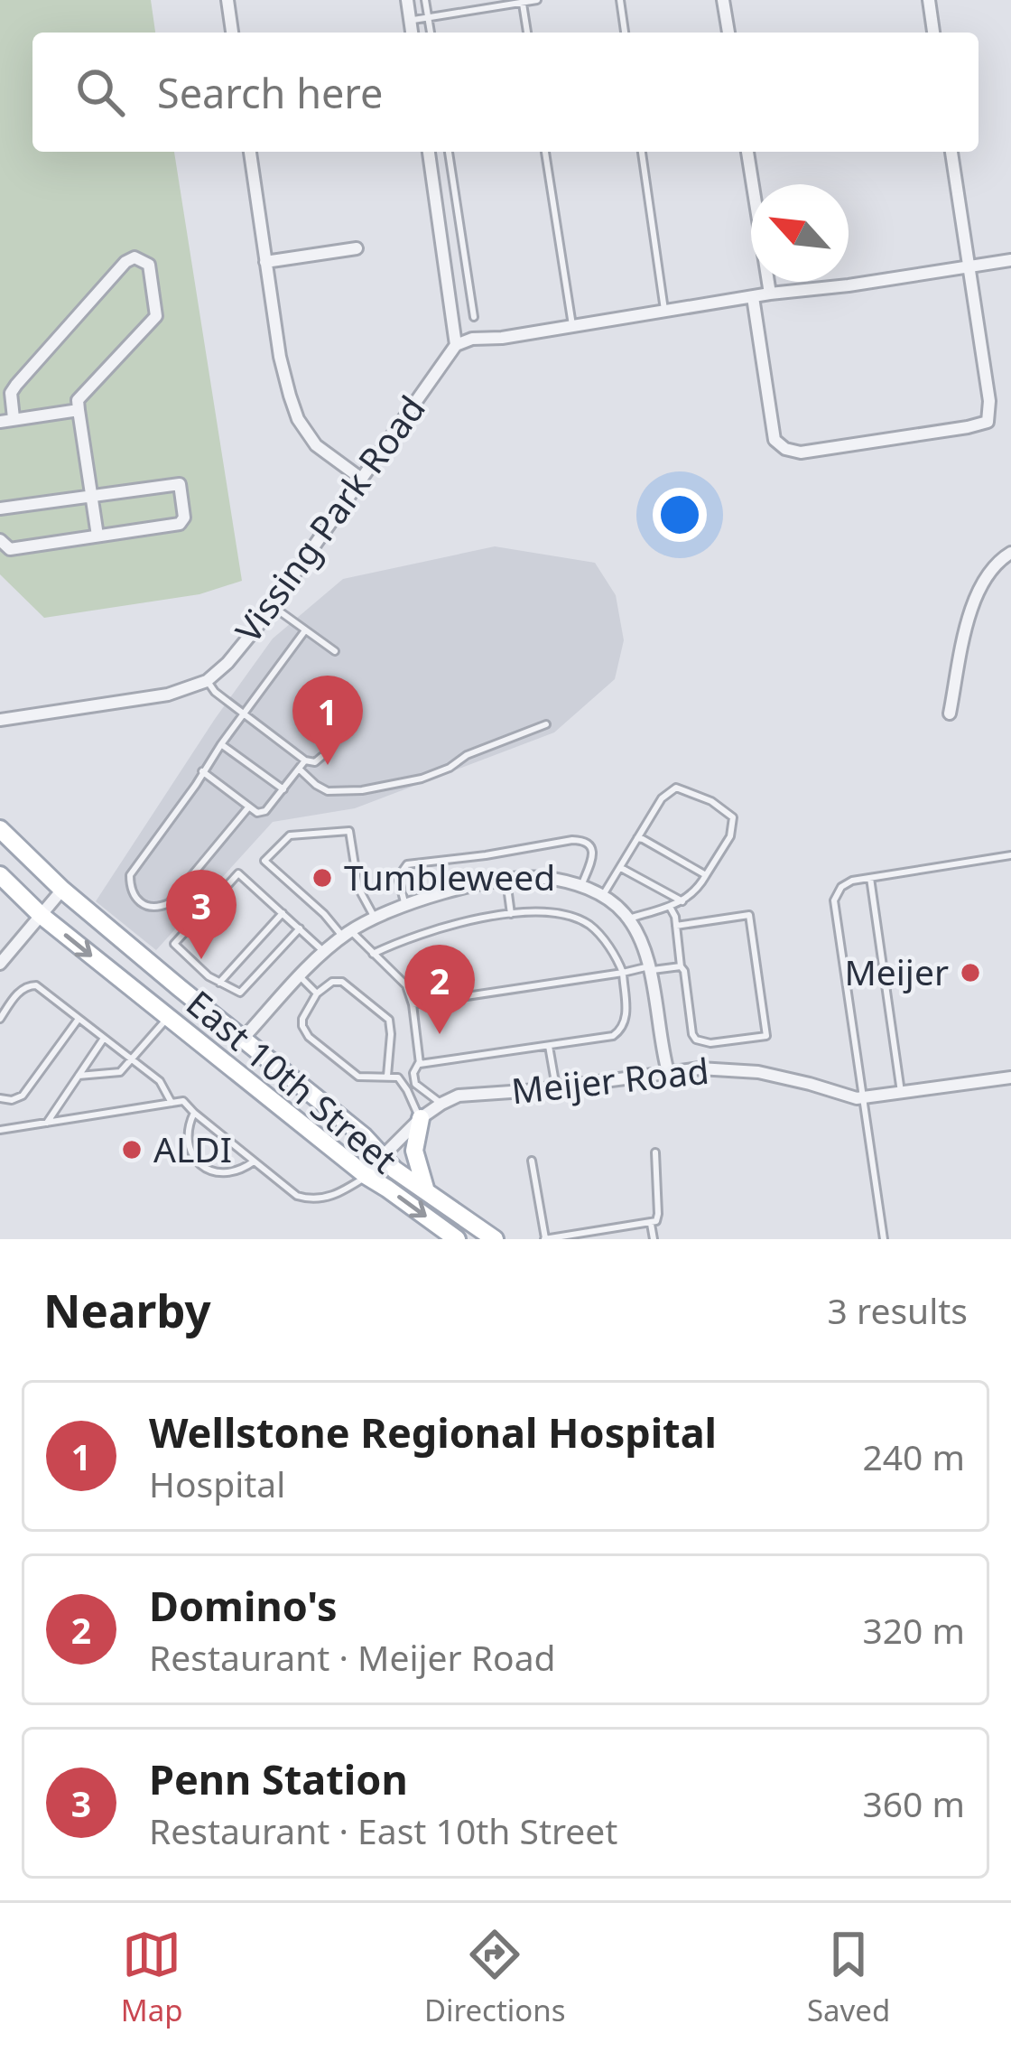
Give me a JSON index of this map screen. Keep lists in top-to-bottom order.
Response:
{
  "streets": {
    "main road": ["East 10th Street"],
    "street": ["Vissing Park Road", "Meijer Road"]
  },
  "crossings": [
    ["Meijer Road", "East 10th Street"]
  ],
  "places": ["Tumbleweed", "Meijer", "ALDI"],
  "north": "top left",
  "page": {
    "search": "Search here",
    "pins": ["1", "3", "2"],
    "heading": ["Nearby", "3 results"],
    "list": [
      {
        "mark": "1",
        "name": "Wellstone Regional Hospital",
        "note": "Hospital",
        "value": "240 m"
      },
      {
        "mark": "2",
        "name": "Domino's",
        "note": "Restaurant · Meijer Road",
        "value": "320 m"
      },
      {
        "mark": "3",
        "name": "Penn Station",
        "note": "Restaurant · East 10th Street",
        "value": "360 m"
      }
    ],
    "nav": ["Map", "Directions", "Saved"]
  }
}
